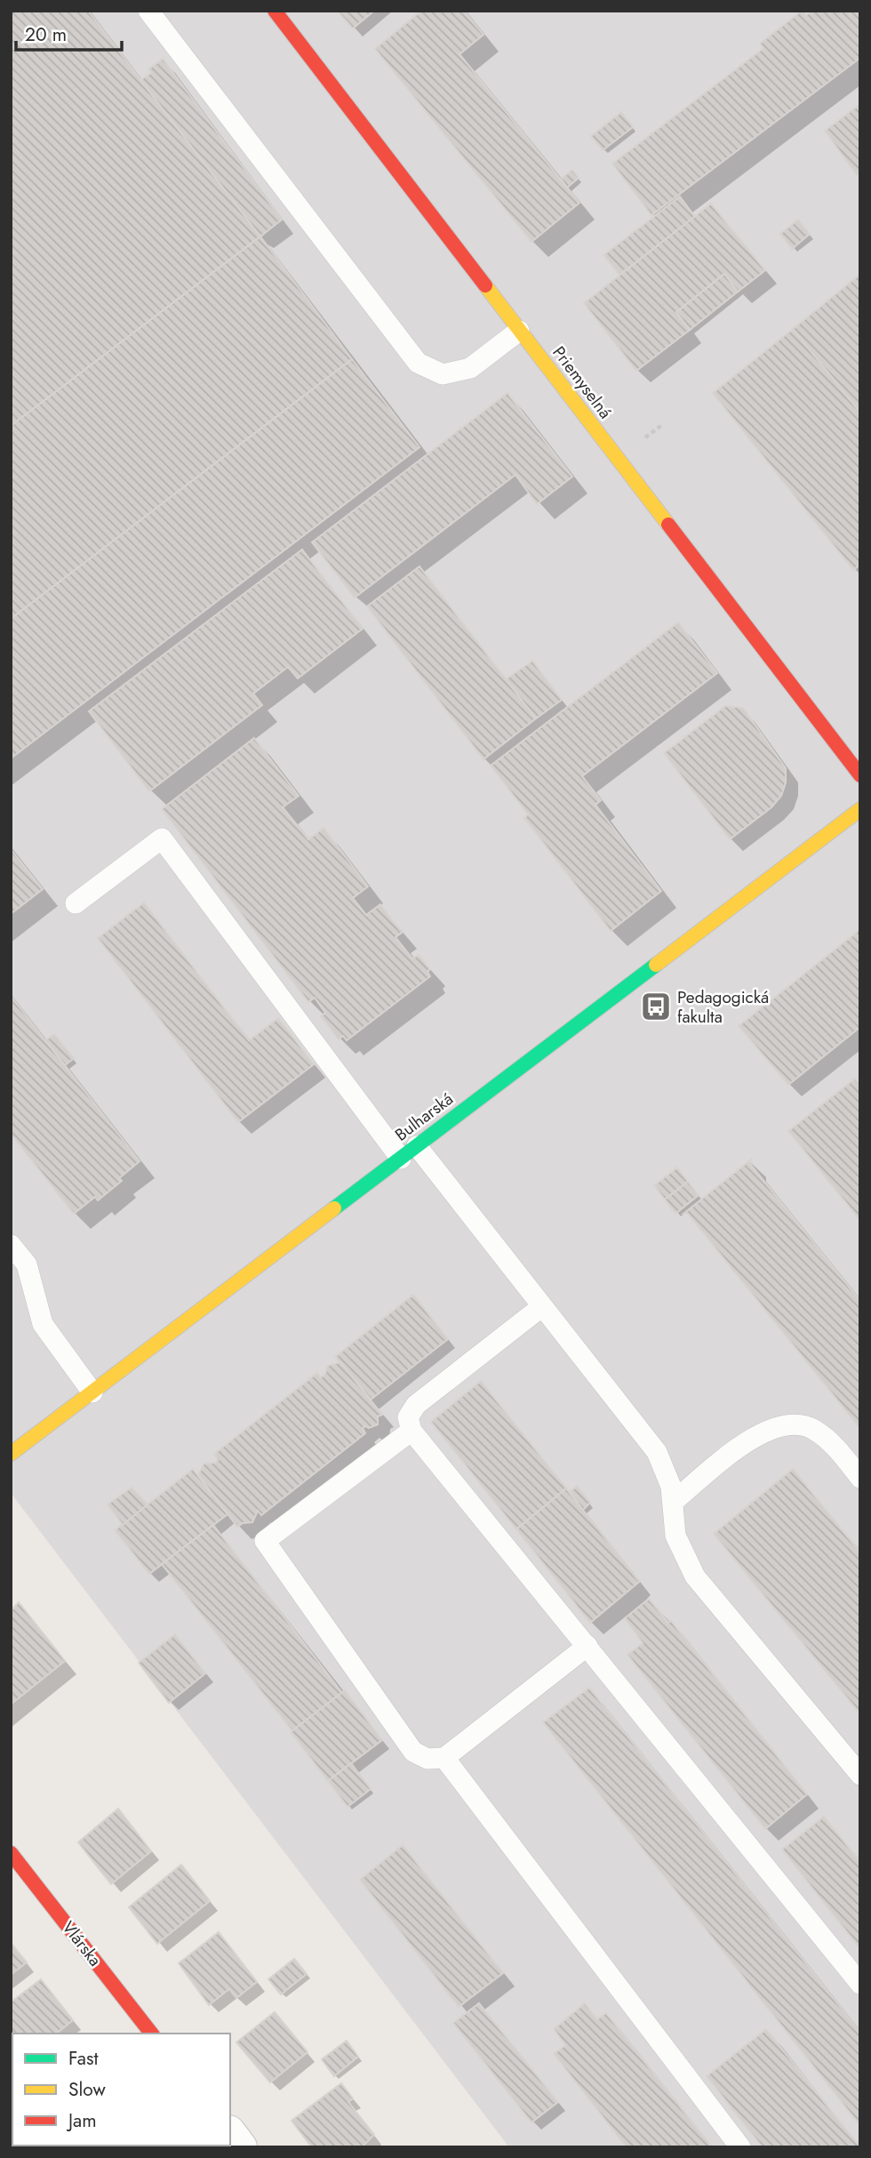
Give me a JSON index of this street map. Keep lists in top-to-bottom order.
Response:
{
  "streets": {
    "street": ["Priemyselná", "Bulharská", "Vlárska"]
  },
  "places": {
    "bus stop": ["Pedagogická fakulta"]
  },
  "legend": ["Fast", "Slow", "Jam"],
  "scale_bar": "20 m"
}
